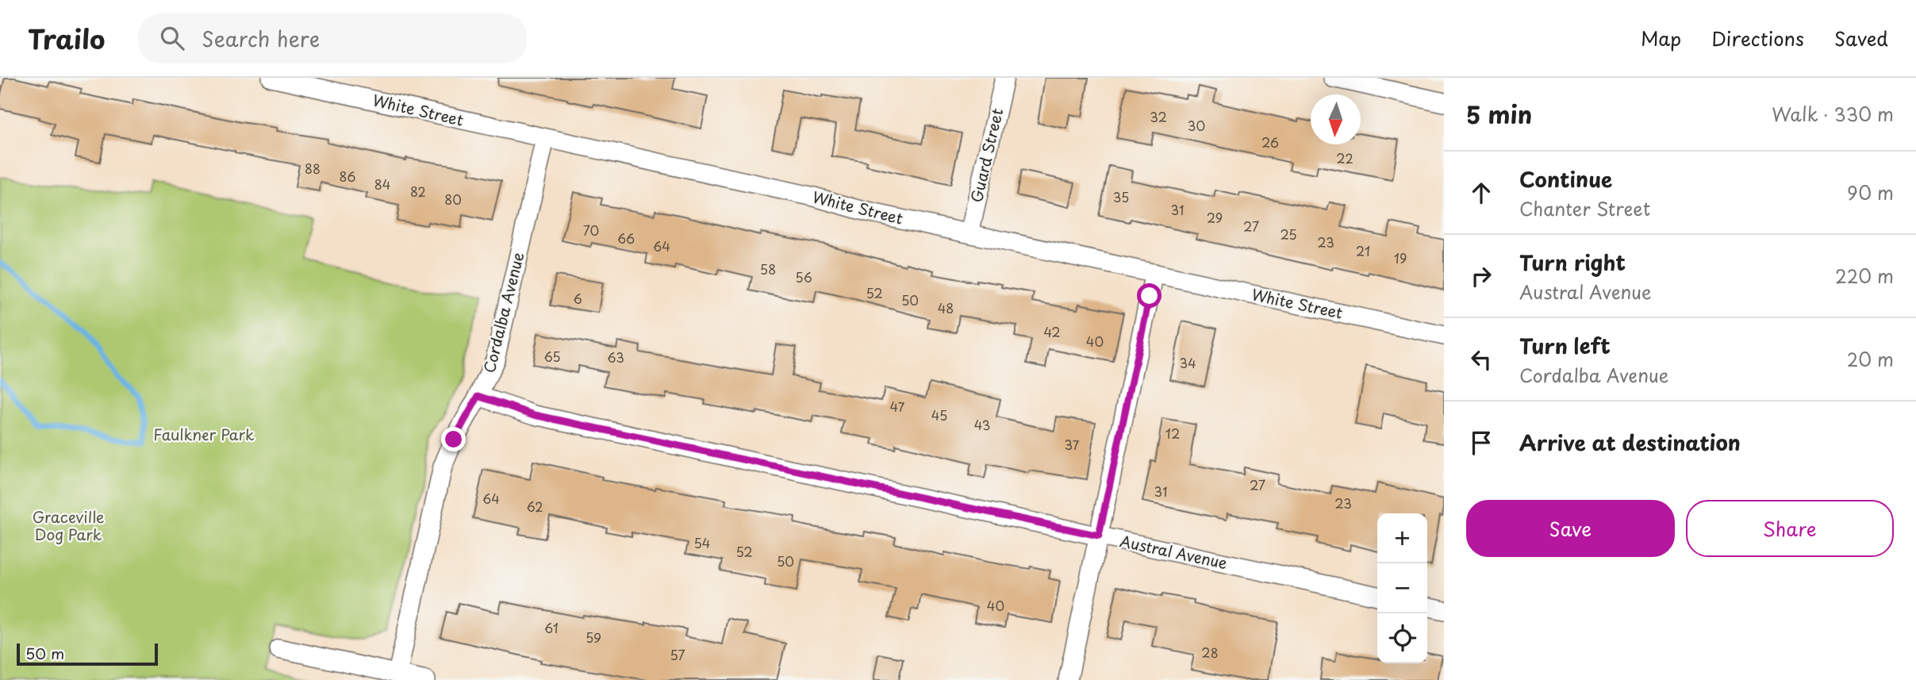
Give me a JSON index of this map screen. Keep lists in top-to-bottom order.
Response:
{
  "streets": {
    "street": [
      "White Street",
      "Guard Street",
      "Cordalba Avenue",
      "Austral Avenue"
    ]
  },
  "crossings": [
    ["White Street", "Guard Street"],
    ["White Street", "Cordalba Avenue"],
    ["Cordalba Avenue", "Austral Avenue"]
  ],
  "parks": ["Faulkner Park", "Graceville Dog Park"],
  "house_numbers": [
    "32",
    "30",
    "26",
    "22",
    "88",
    "86",
    "84",
    "82",
    "35",
    "80",
    "31",
    "29",
    "27",
    "70",
    "25",
    "66",
    "23",
    "64",
    "21",
    "19",
    "58",
    "56",
    "52",
    "6",
    "50",
    "48",
    "42",
    "40",
    "65",
    "63",
    "34",
    "47",
    "45",
    "43",
    "12",
    "37",
    "27",
    "31",
    "64",
    "23",
    "62",
    "54",
    "52",
    "50",
    "40",
    "61",
    "59",
    "28",
    "57"
  ],
  "scale_bar": "50 m",
  "north": "bottom",
  "page": {
    "header": "Trailo",
    "search": "Search here",
    "nav": ["Map", "Directions", "Saved"],
    "heading": ["5 min", "Walk · 330 m"],
    "list": [
      ["Continue", "Chanter Street", "90 m"],
      ["Turn right", "Austral Avenue", "220 m"],
      ["Turn left", "Cordalba Avenue", "20 m"],
      "Arrive at destination"
    ],
    "buttons": ["Save", "Share"],
    "map_buttons": ["+", "−"],
    "scale": "50 m"
  }
}
